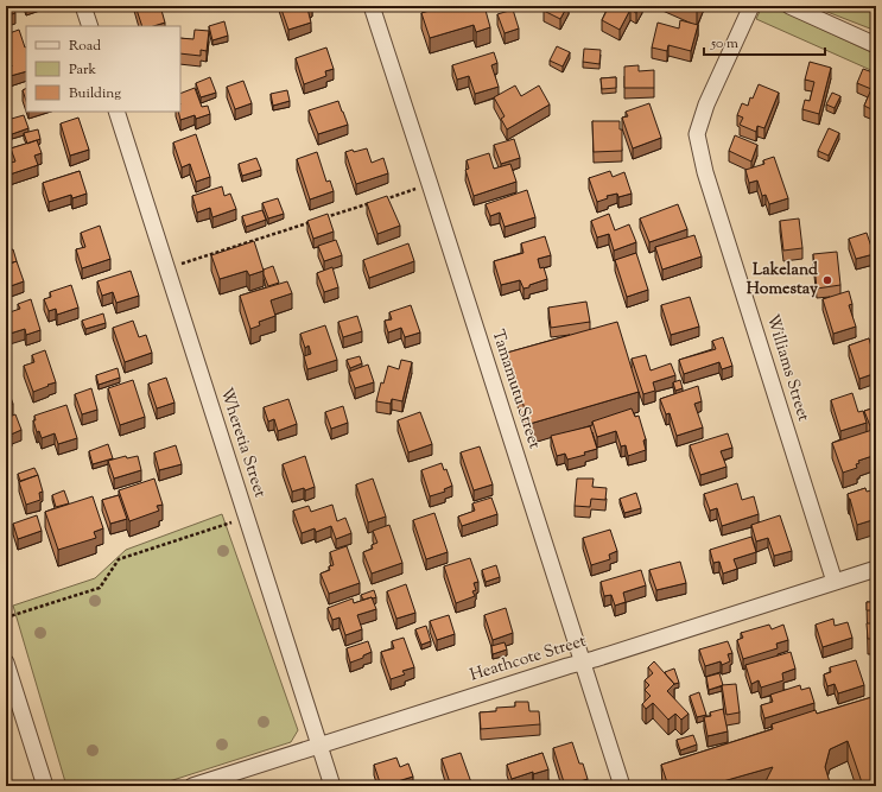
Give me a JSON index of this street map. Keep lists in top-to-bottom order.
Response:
{
  "streets": {
    "street": [
      "Williams Street",
      "Tamamutu Street",
      "Wheretia Street",
      "Heathcote Street"
    ]
  },
  "crossings": [
    ["Williams Street", "Heathcote Street"],
    ["Tamamutu Street", "Heathcote Street"],
    ["Wheretia Street", "Heathcote Street"]
  ],
  "places": ["Lakeland Homestay"],
  "legend": ["Road", "Park", "Building"],
  "scale_bar": "50 m"
}
